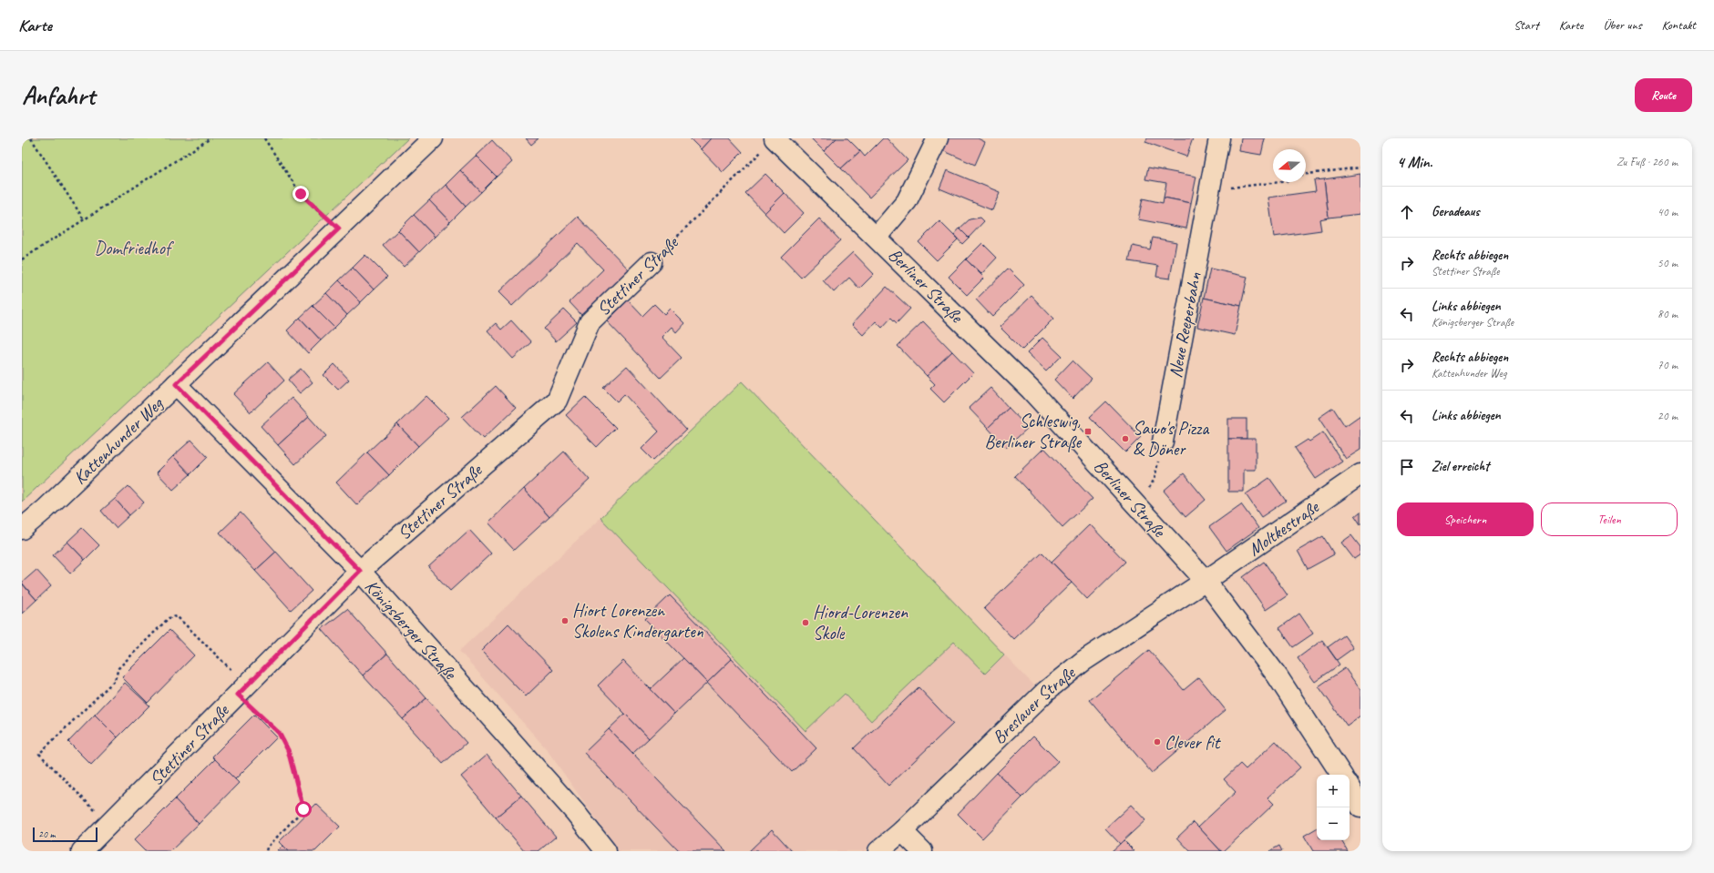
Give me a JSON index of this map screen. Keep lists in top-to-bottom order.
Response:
{
  "streets": {
    "street": [
      "Stettiner Straße",
      "Berliner Straße",
      "Neue Reeperbahn",
      "Kattenhunder Weg",
      "Moltkestraße",
      "Königsberger Straße",
      "Breslauer Straße"
    ]
  },
  "crossings": [
    ["Stettiner Straße", "Berliner Straße"],
    ["Stettiner Straße", "Königsberger Straße"],
    ["Berliner Straße", "Moltkestraße"],
    ["Berliner Straße", "Breslauer Straße"],
    ["Kattenhunder Weg", "Königsberger Straße"],
    ["Moltkestraße", "Breslauer Straße"]
  ],
  "parks": ["Domfriedhof"],
  "places": {
    "transit": ["Schleswig, Berliner Straße"],
    "other": [
      "Sawo's Pizza & Döner",
      "Hiort Lorenzen Skolens Kindergarten",
      "Hiord-Lorenzen Skole",
      "Clever fit"
    ]
  },
  "scale_bar": "20 m",
  "north": "left",
  "page": {
    "header": "Karte",
    "nav": [
      "Start",
      "Karte",
      "Über uns",
      "Kontakt"
    ],
    "buttons": [
      "Route",
      ["Speichern", "Teilen"]
    ],
    "title": "Anfahrt",
    "heading": ["4 Min.", "Zu Fuß · 260 m"],
    "list": [
      ["Geradeaus", "40 m"],
      ["Rechts abbiegen", "Stettiner Straße", "50 m"],
      ["Links abbiegen", "Königsberger Straße", "80 m"],
      ["Rechts abbiegen", "Kattenhunder Weg", "70 m"],
      ["Links abbiegen", "20 m"],
      "Ziel erreicht"
    ],
    "map_buttons": ["+", "−"],
    "scale": "20 m"
  }
}
